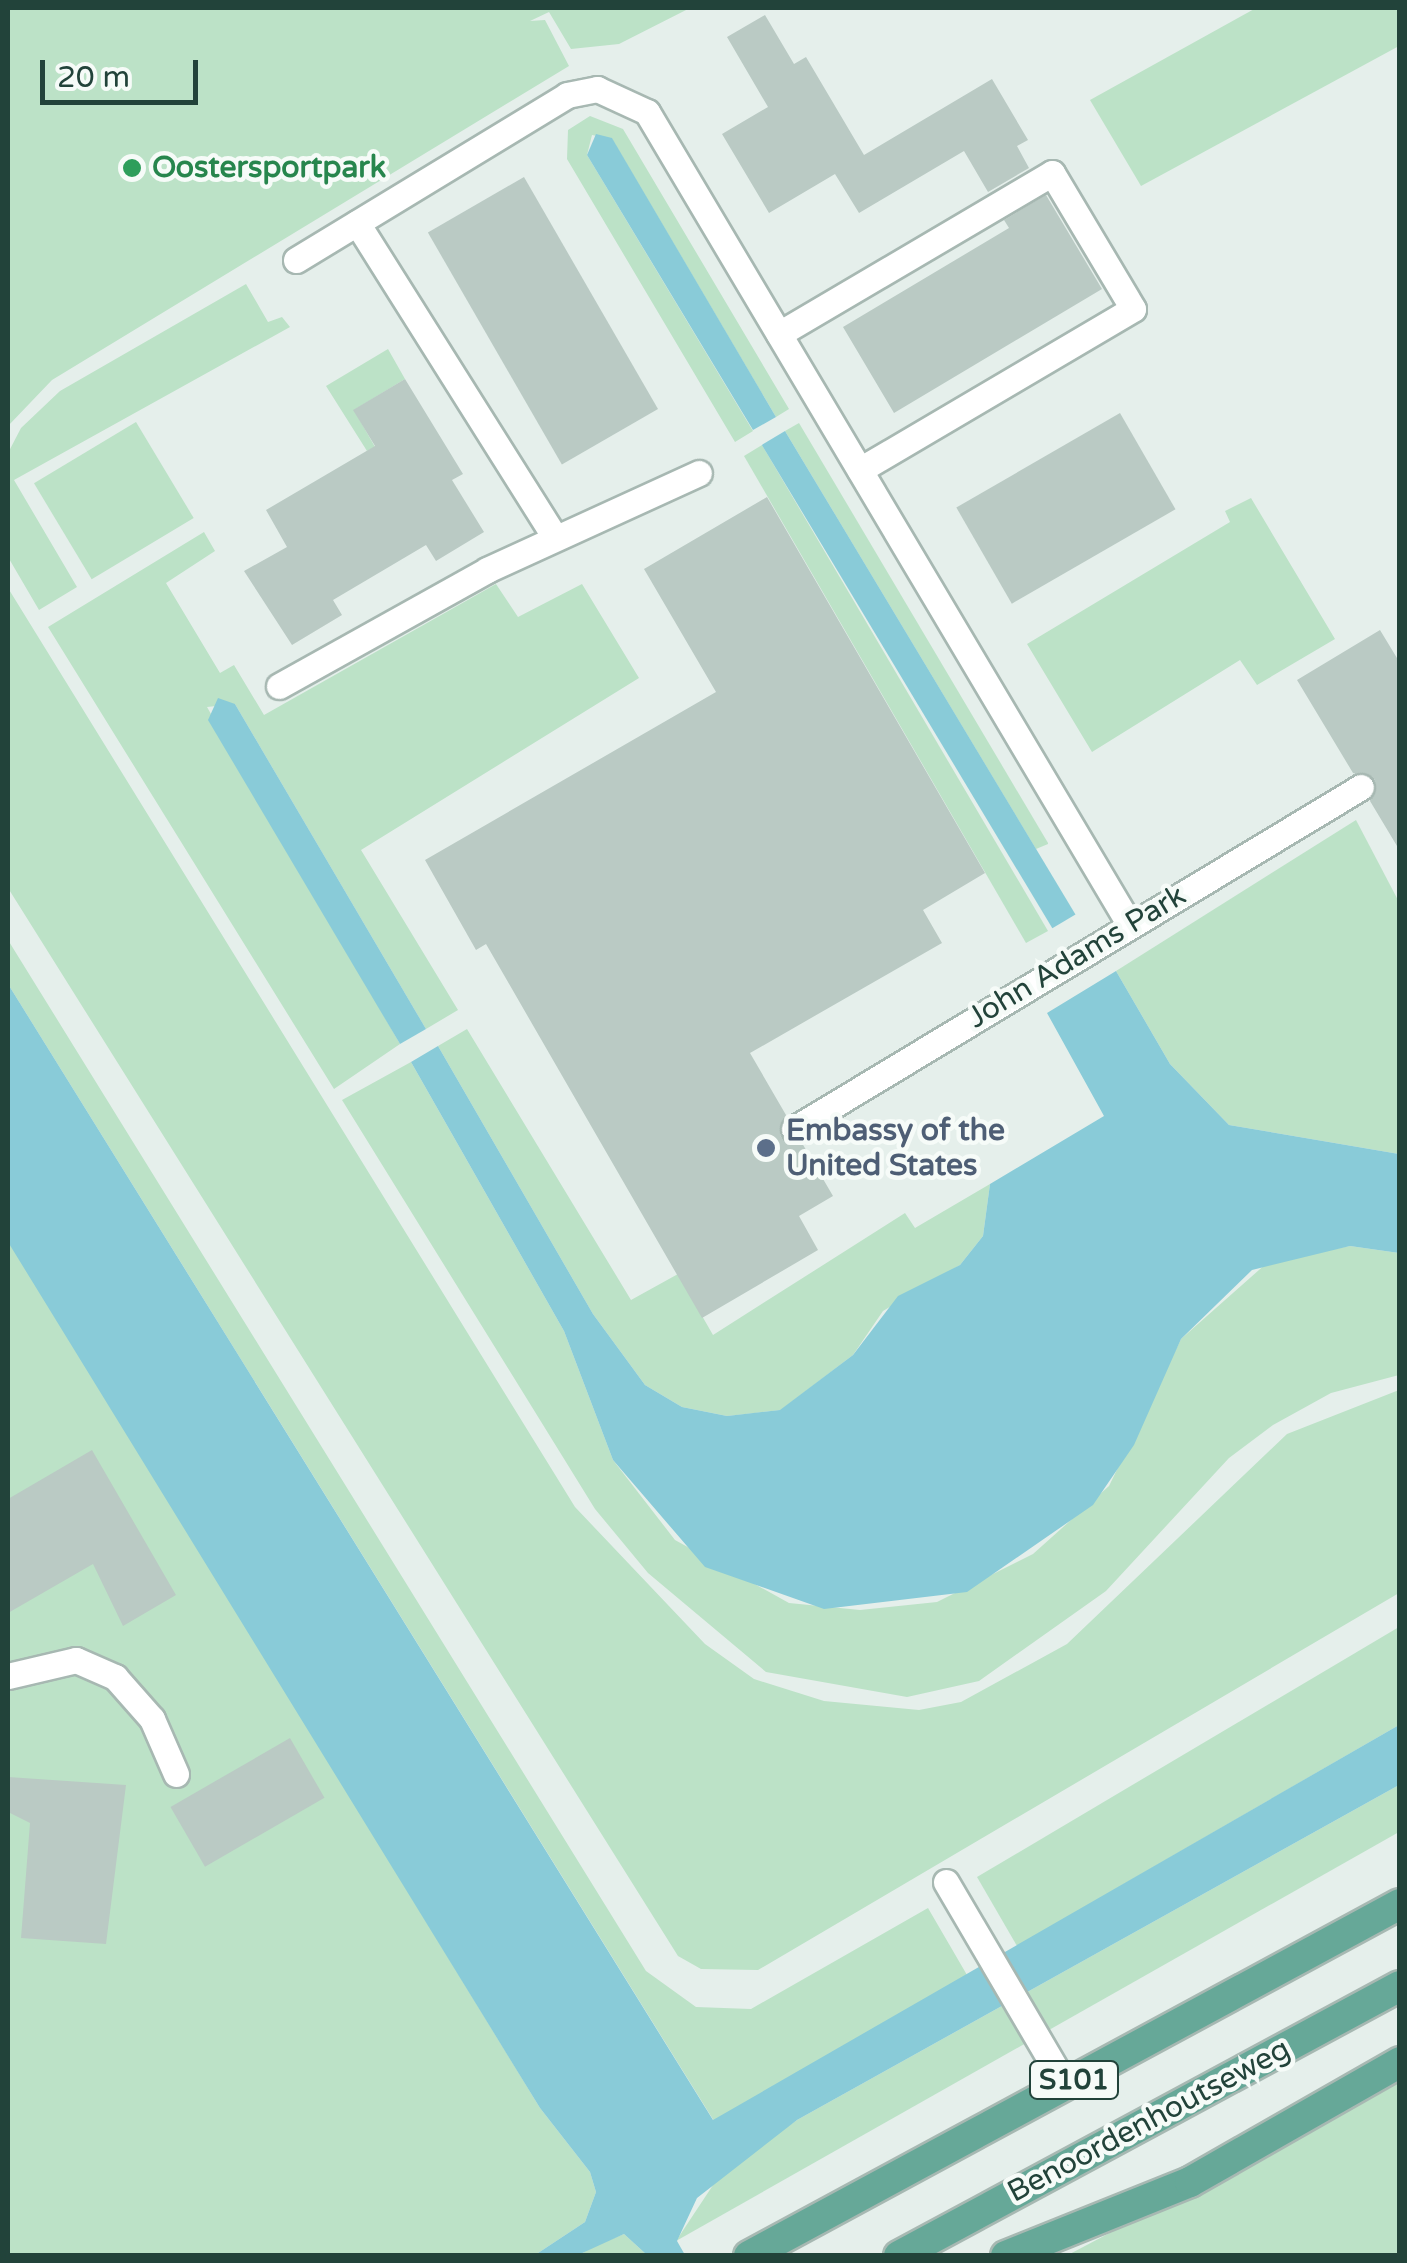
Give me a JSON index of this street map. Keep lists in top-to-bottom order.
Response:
{
  "streets": {
    "main road": ["S101", "Benoordenhoutseweg"],
    "lane": ["John Adams Park"]
  },
  "places": ["Oostersportpark", "Embassy of the United States"],
  "scale_bar": "20 m"
}
